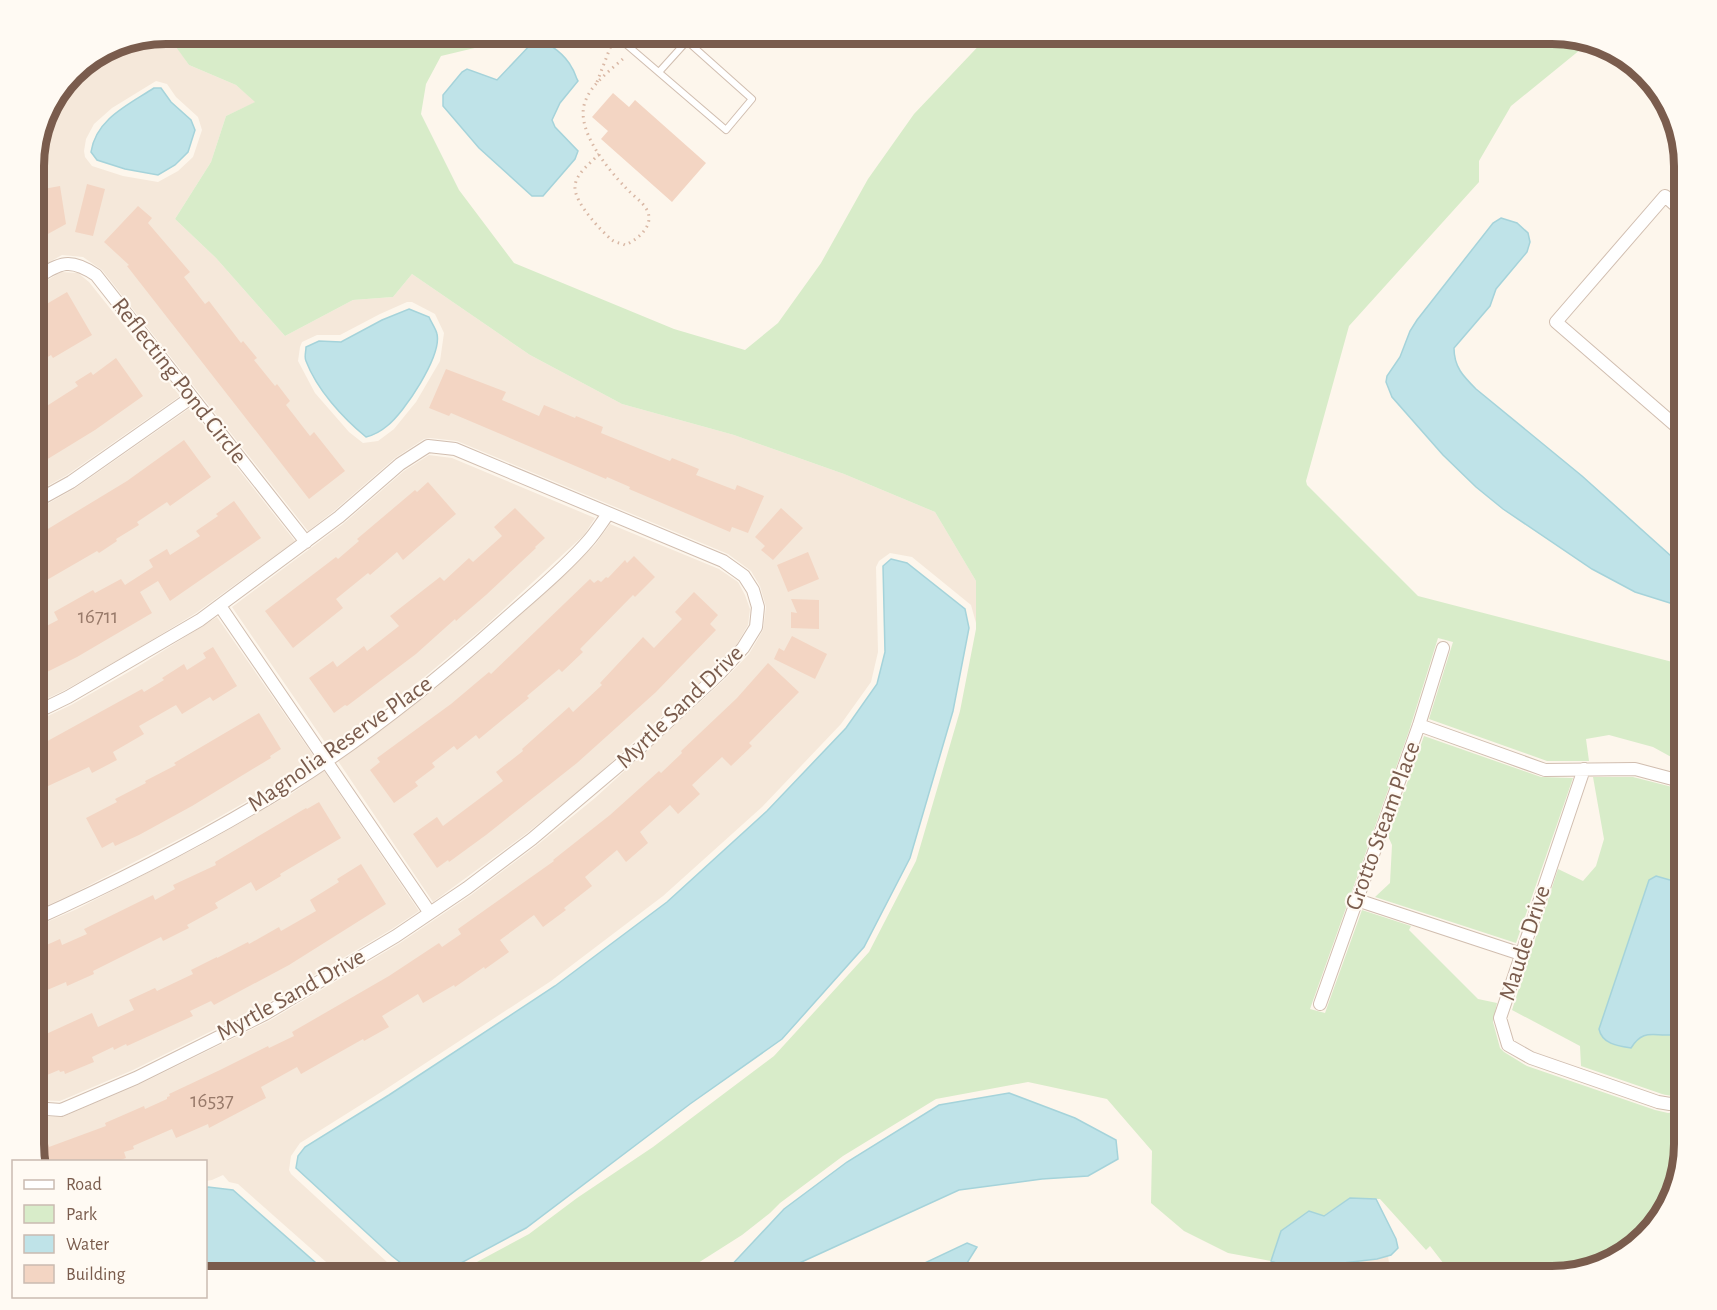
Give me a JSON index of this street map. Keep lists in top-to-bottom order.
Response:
{
  "streets": {
    "street": [
      "Reflecting Pond Circle",
      "Myrtle Sand Drive",
      "Magnolia Reserve Place",
      "Grotto Steam Place",
      "Maude Drive"
    ]
  },
  "crossings": [
    ["Reflecting Pond Circle", "Myrtle Sand Drive"],
    ["Myrtle Sand Drive", "Magnolia Reserve Place"]
  ],
  "house_numbers": ["16711", "16537"],
  "legend": [
    "Road",
    "Park",
    "Water",
    "Building"
  ]
}
